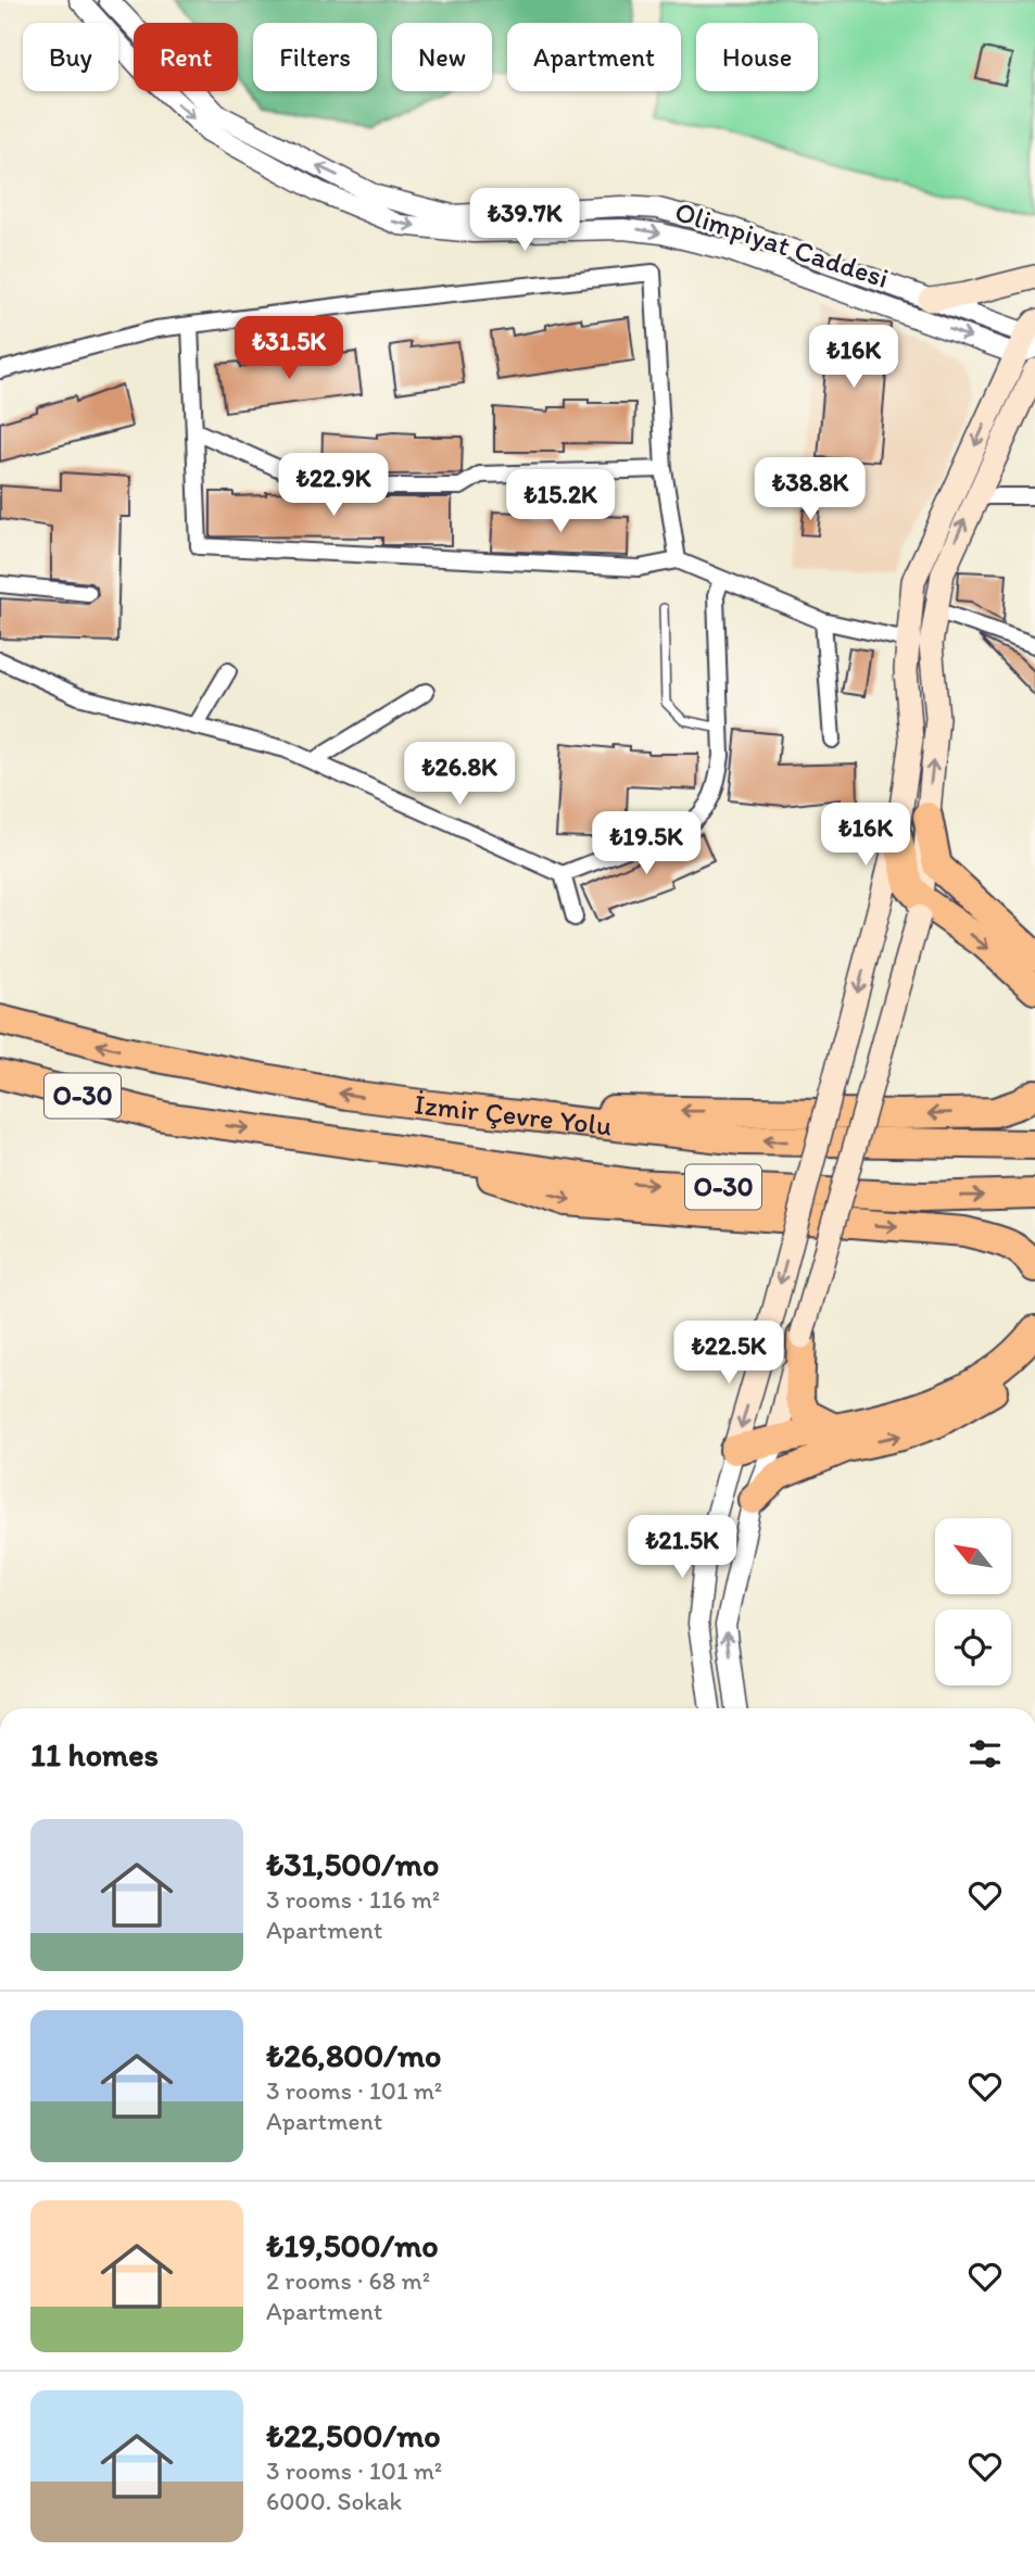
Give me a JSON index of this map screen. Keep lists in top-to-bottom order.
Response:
{
  "streets": {
    "highway": ["O-30", "İzmir Çevre Yolu"],
    "street": ["Olimpiyat Caddesi"]
  },
  "north": "top left",
  "page": {
    "chip": [
      "Buy",
      "Rent",
      "Filters",
      "New",
      "Apartment",
      "House"
    ],
    "price": [
      "₺39.7K",
      "₺31.5K",
      "₺16K",
      "₺22.9K",
      "₺38.8K",
      "₺15.2K",
      "₺26.8K",
      "₺16K",
      "₺19.5K",
      "₺22.5K",
      "₺21.5K"
    ],
    "heading": "11 homes",
    "list": [
      {
        "name": "₺31,500/mo",
        "note": "3 rooms · 116 m² · Apartment"
      },
      {
        "name": "₺26,800/mo",
        "note": "3 rooms · 101 m² · Apartment"
      },
      {
        "name": "₺19,500/mo",
        "note": "2 rooms · 68 m² · Apartment"
      },
      {
        "name": "₺22,500/mo",
        "note": "3 rooms · 101 m² · 6000. Sokak"
      }
    ]
  }
}
